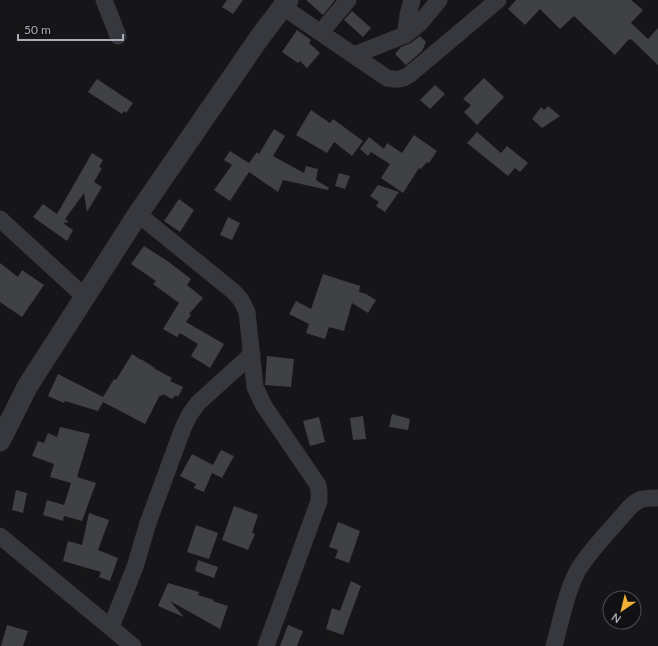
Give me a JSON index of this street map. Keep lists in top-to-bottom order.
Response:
{
  "scale_bar": "50 m",
  "north": "bottom left"
}
